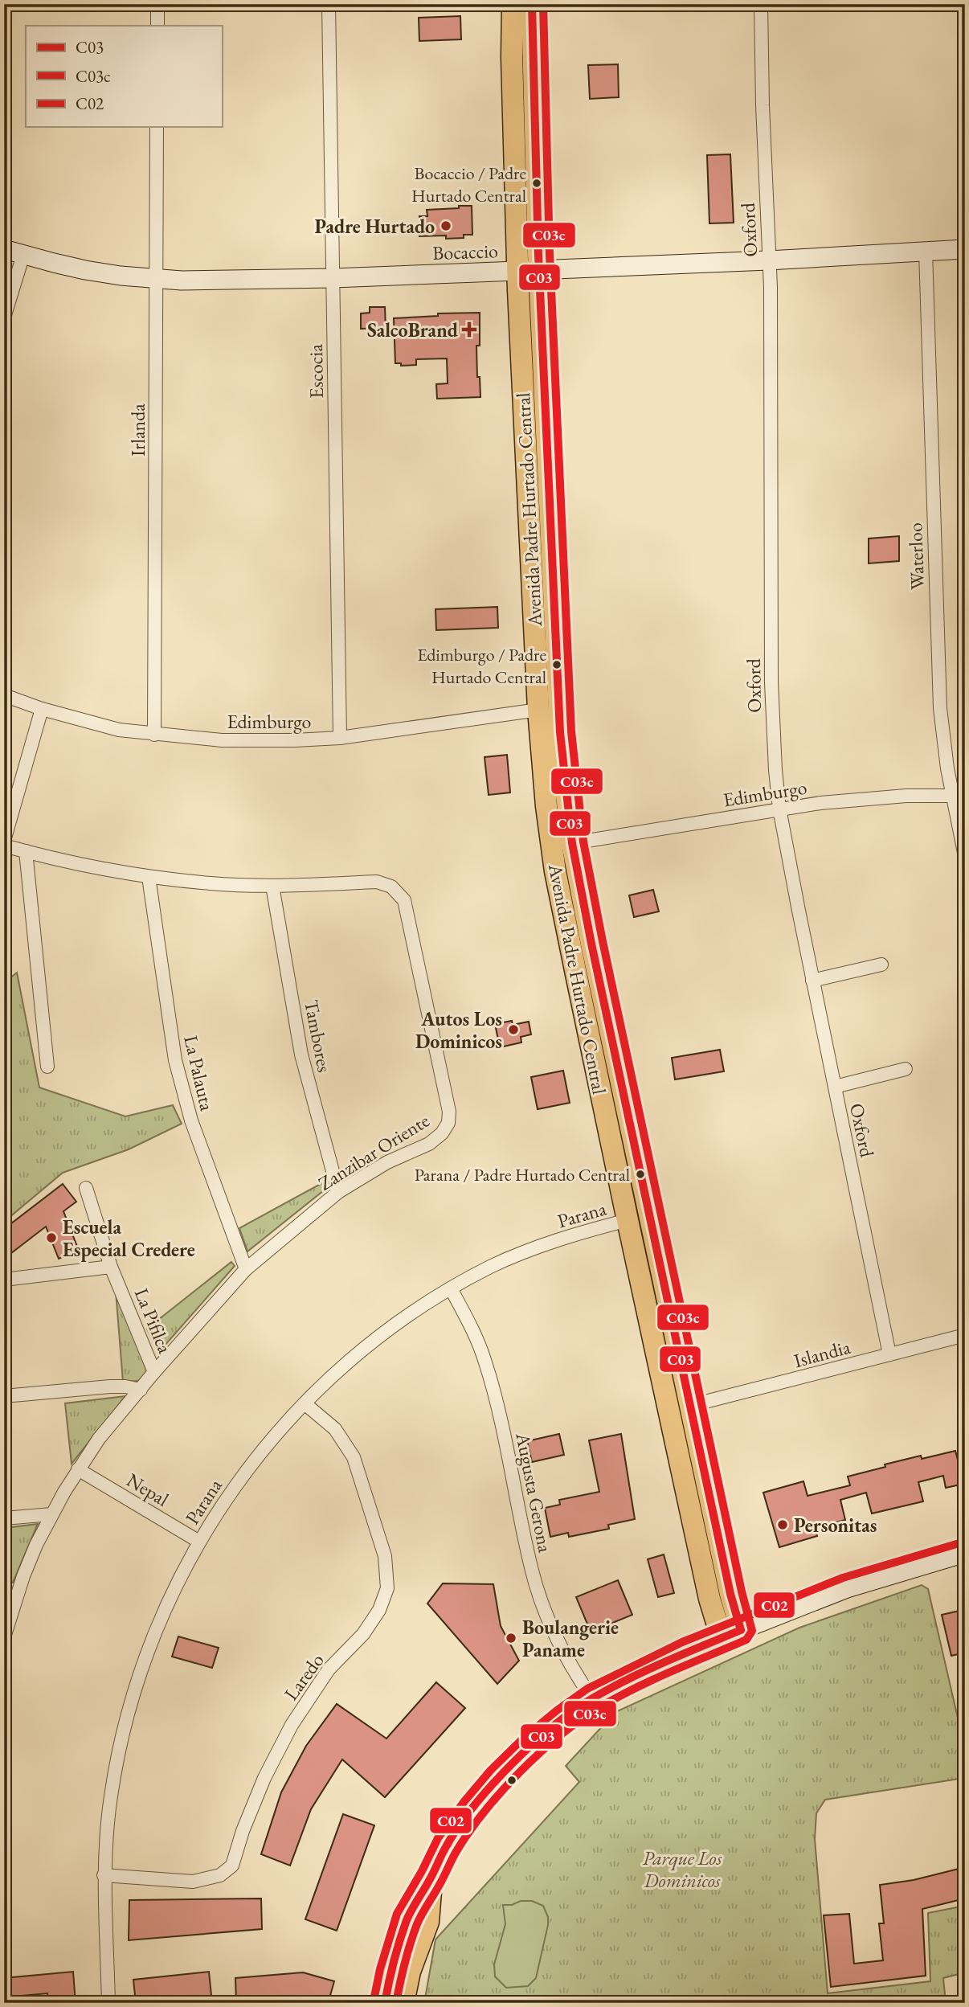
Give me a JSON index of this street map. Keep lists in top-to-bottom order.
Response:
{
  "streets": {
    "main road": ["Avenida Padre Hurtado Central"],
    "street": [
      "Oxford",
      "Bocaccio",
      "Escocia",
      "Irlanda",
      "Waterloo",
      "Edimburgo",
      "Tambores",
      "La Palauta",
      "Zanzibar Oriente",
      "Parana",
      "La Pifilca",
      "Islandia",
      "Nepal",
      "Augusta Gerona",
      "Laredo"
    ]
  },
  "crossings": [
    ["Oxford", "Bocaccio"],
    ["Oxford", "Edimburgo"],
    ["Oxford", "Islandia"],
    ["Bocaccio", "Escocia"],
    ["Bocaccio", "Irlanda"],
    ["Bocaccio", "Avenida Padre Hurtado Central"],
    ["Bocaccio", "Waterloo"],
    ["Escocia", "Edimburgo"],
    ["Irlanda", "Edimburgo"],
    ["Avenida Padre Hurtado Central", "Edimburgo"],
    ["Avenida Padre Hurtado Central", "Parana"],
    ["Avenida Padre Hurtado Central", "Islandia"],
    ["Waterloo", "Edimburgo"],
    ["Tambores", "Zanzibar Oriente"],
    ["La Palauta", "Zanzibar Oriente"],
    ["Zanzibar Oriente", "La Pifilca"],
    ["Zanzibar Oriente", "Nepal"],
    ["Parana", "Nepal"],
    ["Parana", "Augusta Gerona"],
    ["Parana", "Laredo"]
  ],
  "parks": ["Parque Los Dominicos"],
  "places": {
    "other": [
      "Bocaccio / Padre Hurtado Central",
      "Padre Hurtado",
      "Edimburgo / Padre Hurtado Central",
      "Autos Los Dominicos",
      "Parana / Padre Hurtado Central",
      "Escuela Especial Credere",
      "Personitas",
      "Boulangerie Paname"
    ],
    "health": ["SalcoBrand"]
  },
  "lines": ["transit line C03", "transit line C03c", "transit line C02"],
  "legend": ["C03", "C03c", "C02"]
}
